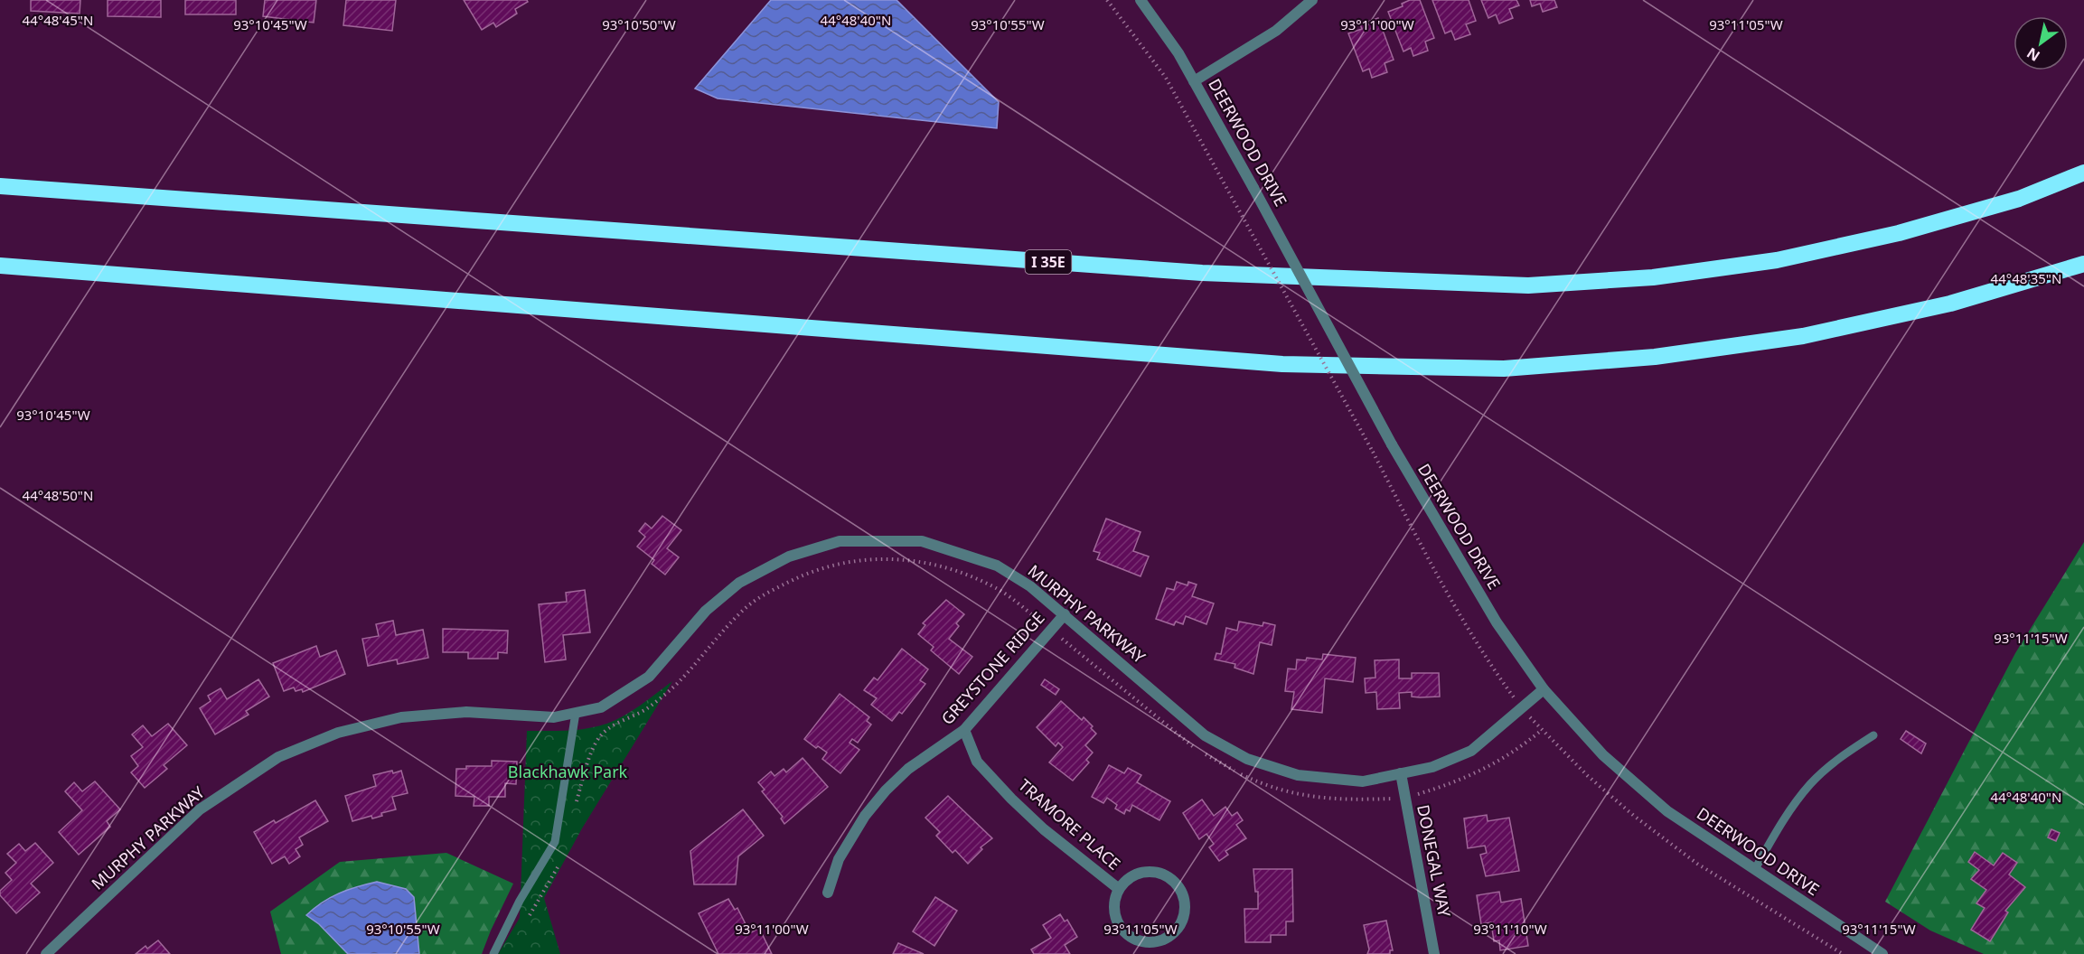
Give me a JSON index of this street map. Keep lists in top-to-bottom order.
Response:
{
  "streets": {
    "highway": ["I 35E"],
    "street": [
      "DEERWOOD DRIVE",
      "MURPHY PARKWAY",
      "GREYSTONE RIDGE",
      "TRAMORE PLACE",
      "DONEGAL WAY"
    ]
  },
  "crossings": [
    ["DEERWOOD DRIVE", "MURPHY PARKWAY"],
    ["MURPHY PARKWAY", "GREYSTONE RIDGE"],
    ["MURPHY PARKWAY", "DONEGAL WAY"],
    ["GREYSTONE RIDGE", "TRAMORE PLACE"]
  ],
  "parks": ["Blackhawk Park"],
  "north": "bottom left",
  "coordinates": [
    "44°48'45\"N",
    "44°48'40\"N",
    "93°10'45\"W",
    "93°10'50\"W",
    "93°10'55\"W",
    "93°11'00\"W",
    "93°11'05\"W",
    "44°48'35\"N",
    "44°48'50\"N",
    "93°11'15\"W",
    "93°11'10\"W"
  ]
}
